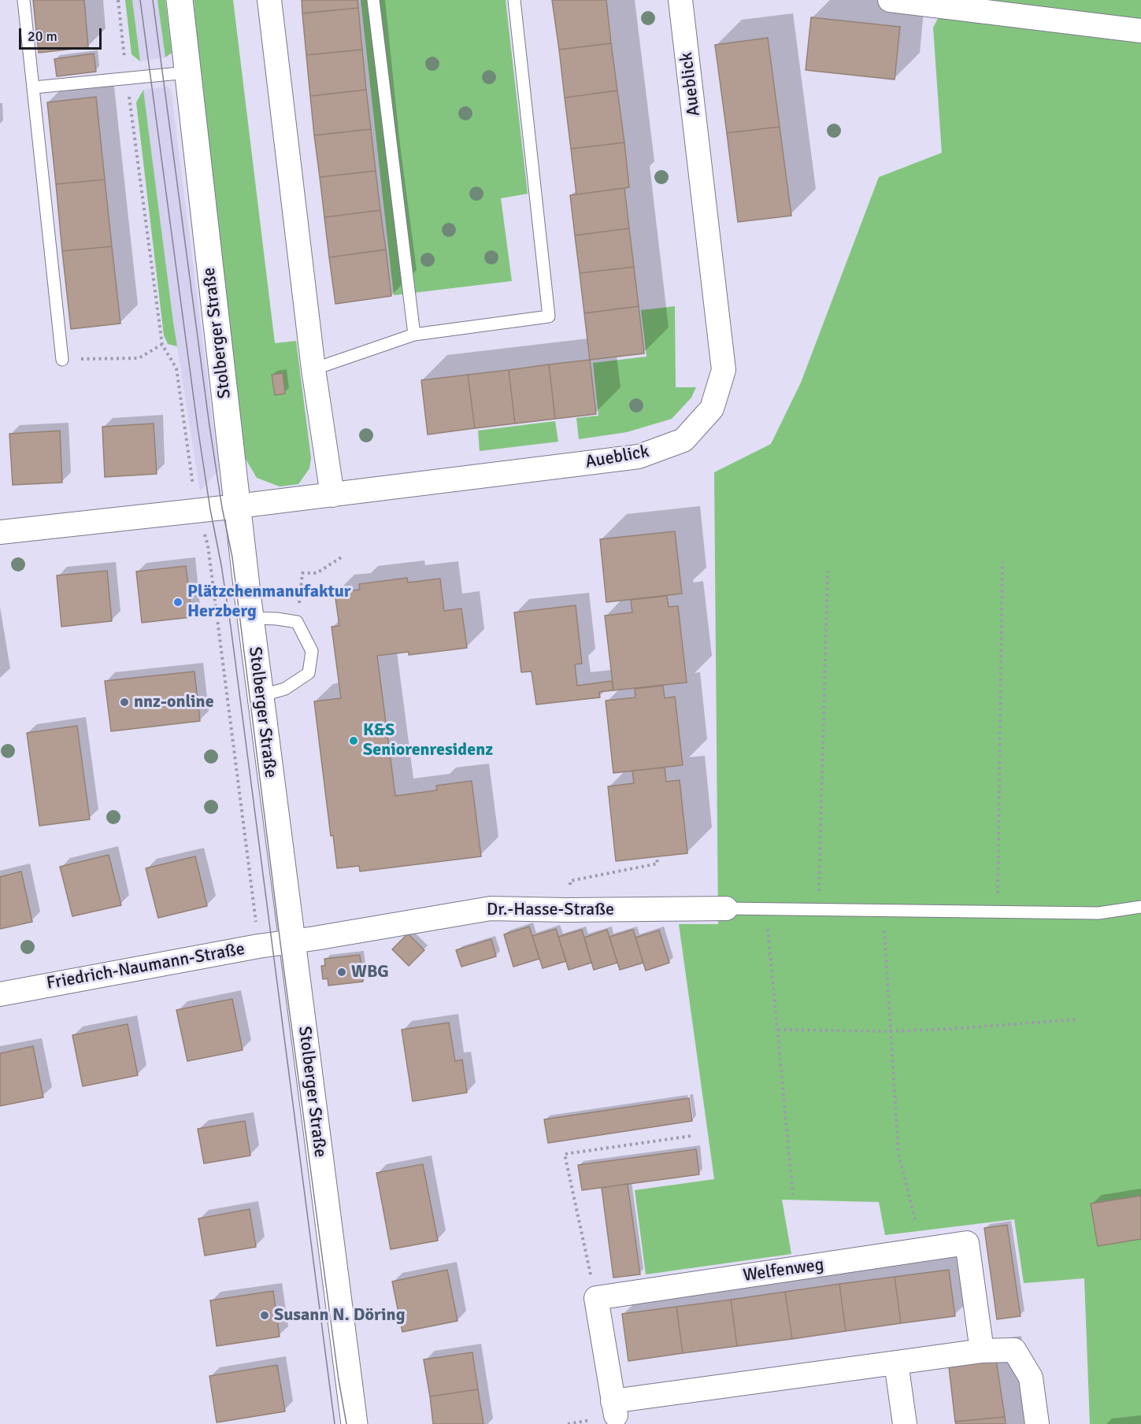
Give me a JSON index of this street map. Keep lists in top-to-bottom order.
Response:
{
  "streets": {
    "main road": ["Stolberger Straße"],
    "street": [
      "Aueblick",
      "Dr.-Hasse-Straße",
      "Friedrich-Naumann-Straße",
      "Welfenweg"
    ]
  },
  "crossings": [
    ["Aueblick", "Stolberger Straße"],
    ["Stolberger Straße", "Dr.-Hasse-Straße"],
    ["Stolberger Straße", "Friedrich-Naumann-Straße"],
    ["Dr.-Hasse-Straße", "Friedrich-Naumann-Straße"]
  ],
  "places": [
    "Plätzchenmanufaktur Herzberg",
    "nnz-online",
    "K&S Seniorenresidenz",
    "WBG",
    "Susann N. Döring"
  ],
  "scale_bar": "20 m"
}
